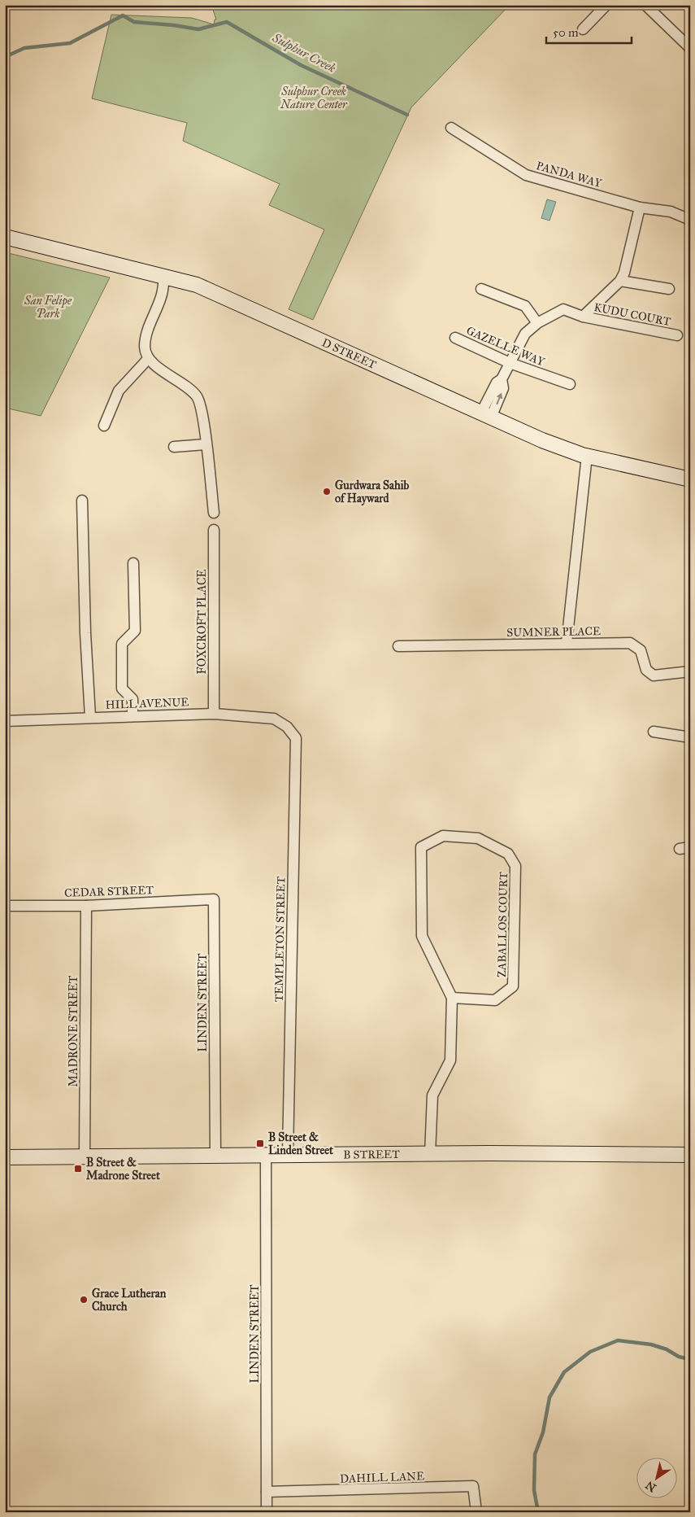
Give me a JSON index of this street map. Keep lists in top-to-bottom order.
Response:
{
  "streets": {
    "main road": ["D STREET", "B STREET"],
    "street": [
      "PANDA WAY",
      "KUDU COURT",
      "GAZELLE WAY",
      "FOXCROFT PLACE",
      "SUMNER PLACE",
      "HILL AVENUE",
      "CEDAR STREET",
      "ZABALLOS COURT",
      "TEMPLETON STREET",
      "LINDEN STREET",
      "MADRONE STREET",
      "DAHILL LANE"
    ]
  },
  "crossings": [
    ["KUDU COURT", "GAZELLE WAY"],
    ["KUDU COURT", "D STREET"],
    ["FOXCROFT PLACE", "HILL AVENUE"],
    ["HILL AVENUE", "TEMPLETON STREET"],
    ["CEDAR STREET", "LINDEN STREET"],
    ["CEDAR STREET", "MADRONE STREET"],
    ["ZABALLOS COURT", "B STREET"],
    ["TEMPLETON STREET", "B STREET"],
    ["LINDEN STREET", "B STREET"],
    ["LINDEN STREET", "DAHILL LANE"],
    ["MADRONE STREET", "B STREET"]
  ],
  "water": ["Sulphur Creek"],
  "parks": ["Sulphur Creek Nature Center", "San Felipe Park"],
  "places": {
    "other": ["Gurdwara Sahib of Hayward", "Grace Lutheran Church"],
    "transit": ["B Street & Linden Street", "B Street & Madrone Street"]
  },
  "scale_bar": "50 m",
  "north": "bottom left"
}
